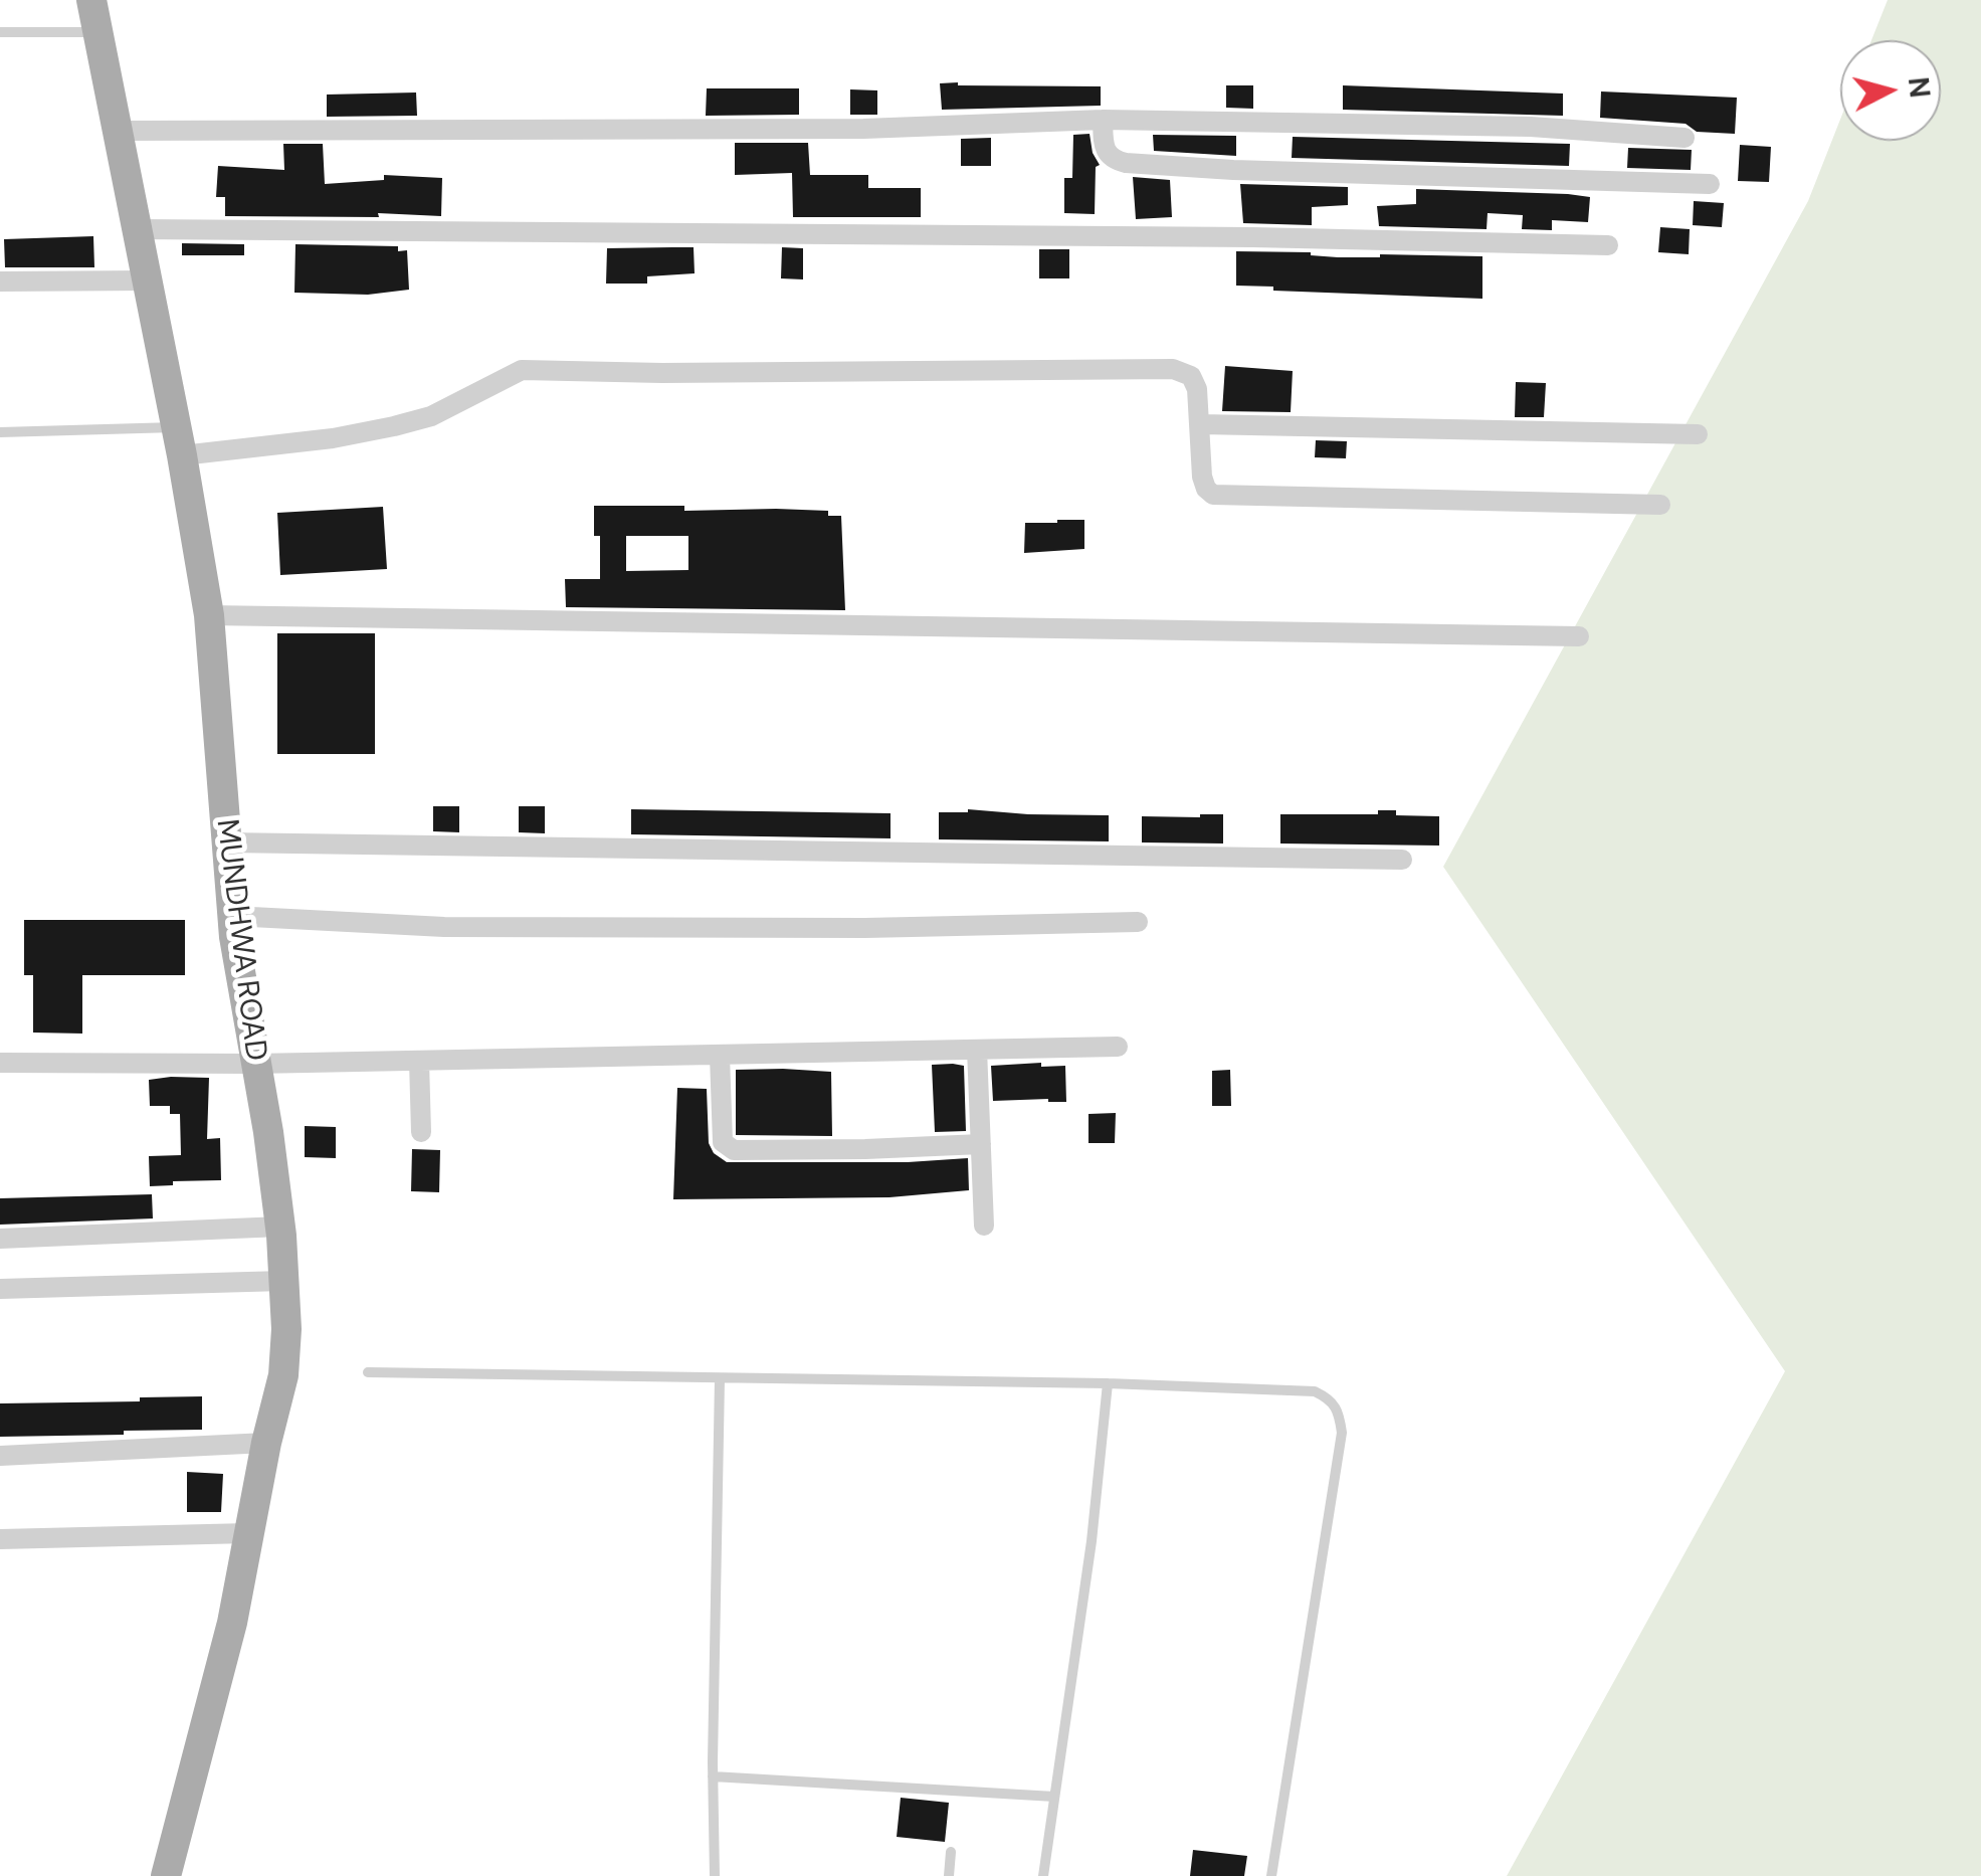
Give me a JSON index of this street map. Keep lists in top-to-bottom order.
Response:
{
  "streets": {
    "main road": ["MUNDHWA ROAD"]
  },
  "north": "right"
}
